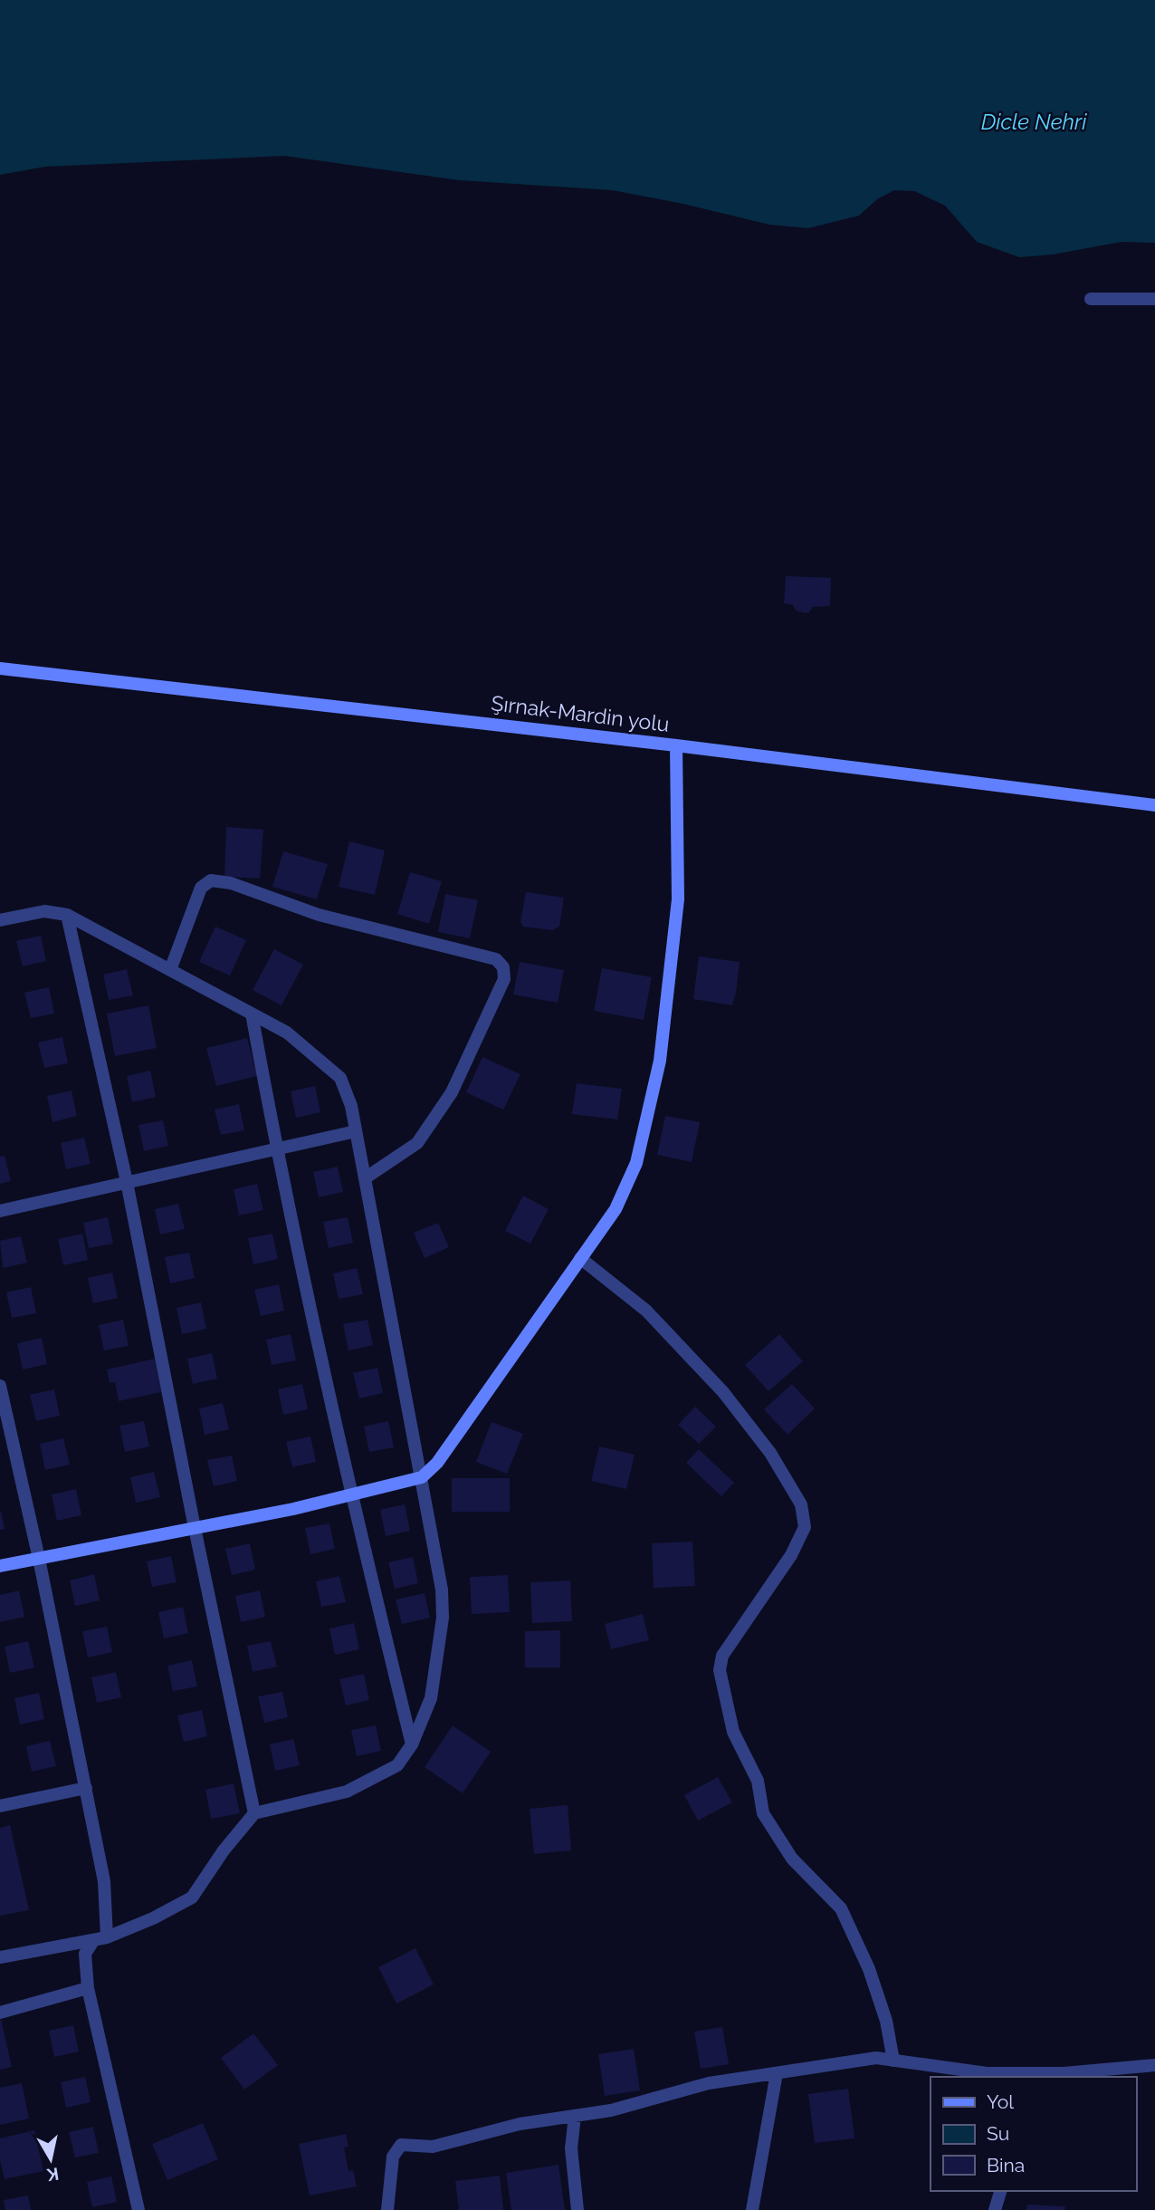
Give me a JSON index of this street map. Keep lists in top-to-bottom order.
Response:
{
  "streets": {
    "street": ["Şırnak-Mardin yolu"]
  },
  "water": ["Dicle Nehri"],
  "legend": ["Yol", "Su", "Bina"],
  "north": "bottom"
}
